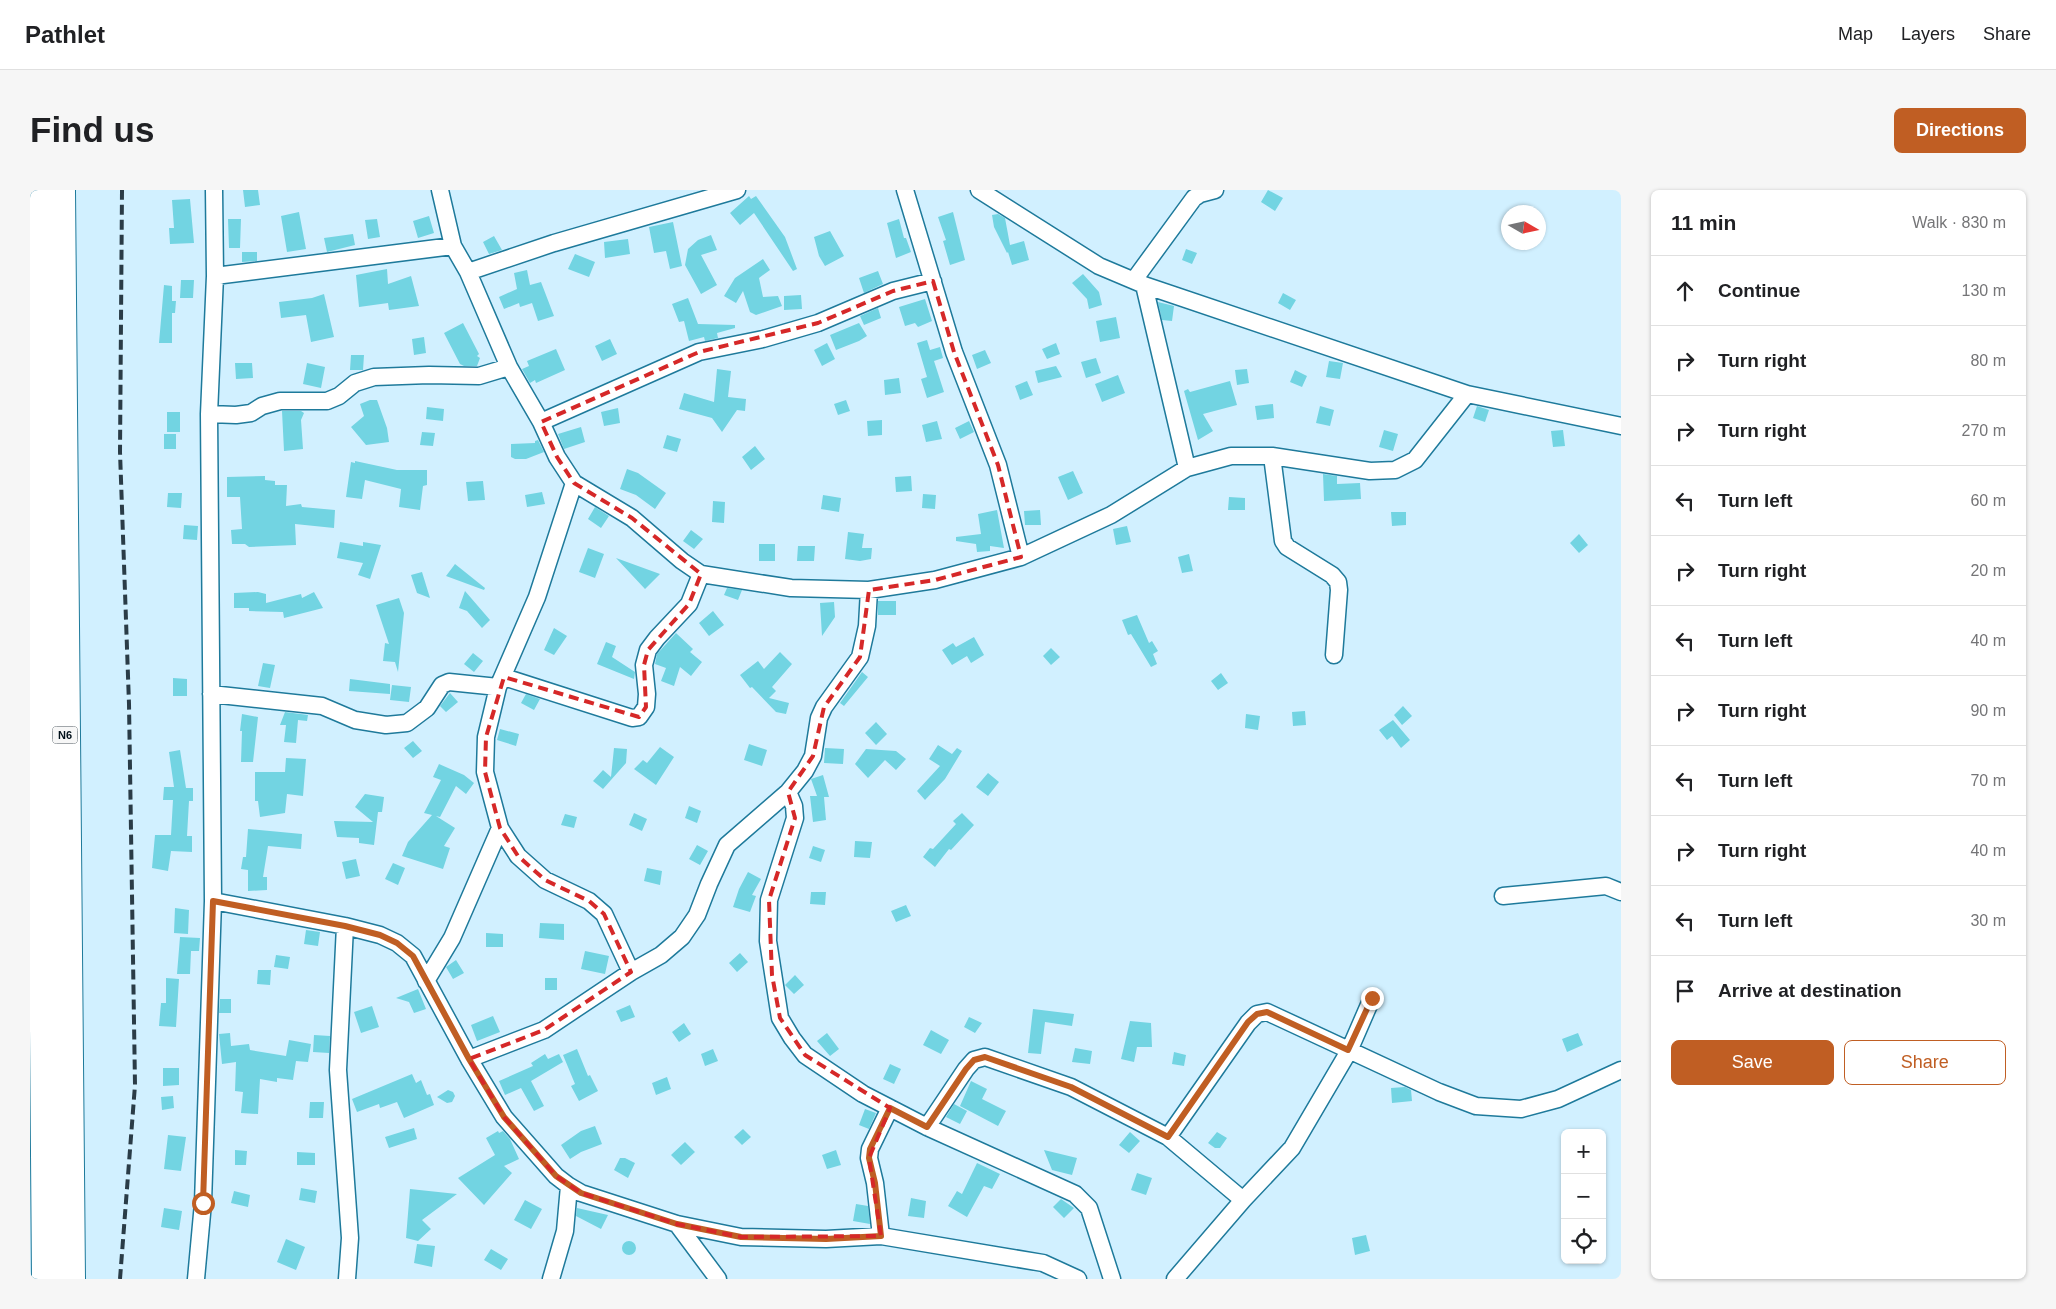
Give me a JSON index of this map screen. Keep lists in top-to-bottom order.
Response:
{
  "streets": {
    "highway": ["N6"]
  },
  "north": "right",
  "page": {
    "header": "Pathlet",
    "nav": ["Map", "Layers", "Share"],
    "buttons": [
      "Directions",
      ["Save", "Share"]
    ],
    "title": "Find us",
    "heading": ["11 min", "Walk · 830 m"],
    "list": [
      ["Continue", "130 m"],
      ["Turn right", "80 m"],
      ["Turn right", "270 m"],
      ["Turn left", "60 m"],
      ["Turn right", "20 m"],
      ["Turn left", "40 m"],
      ["Turn right", "90 m"],
      ["Turn left", "70 m"],
      ["Turn right", "40 m"],
      ["Turn left", "30 m"],
      "Arrive at destination"
    ],
    "map_buttons": ["+", "−"]
  }
}
